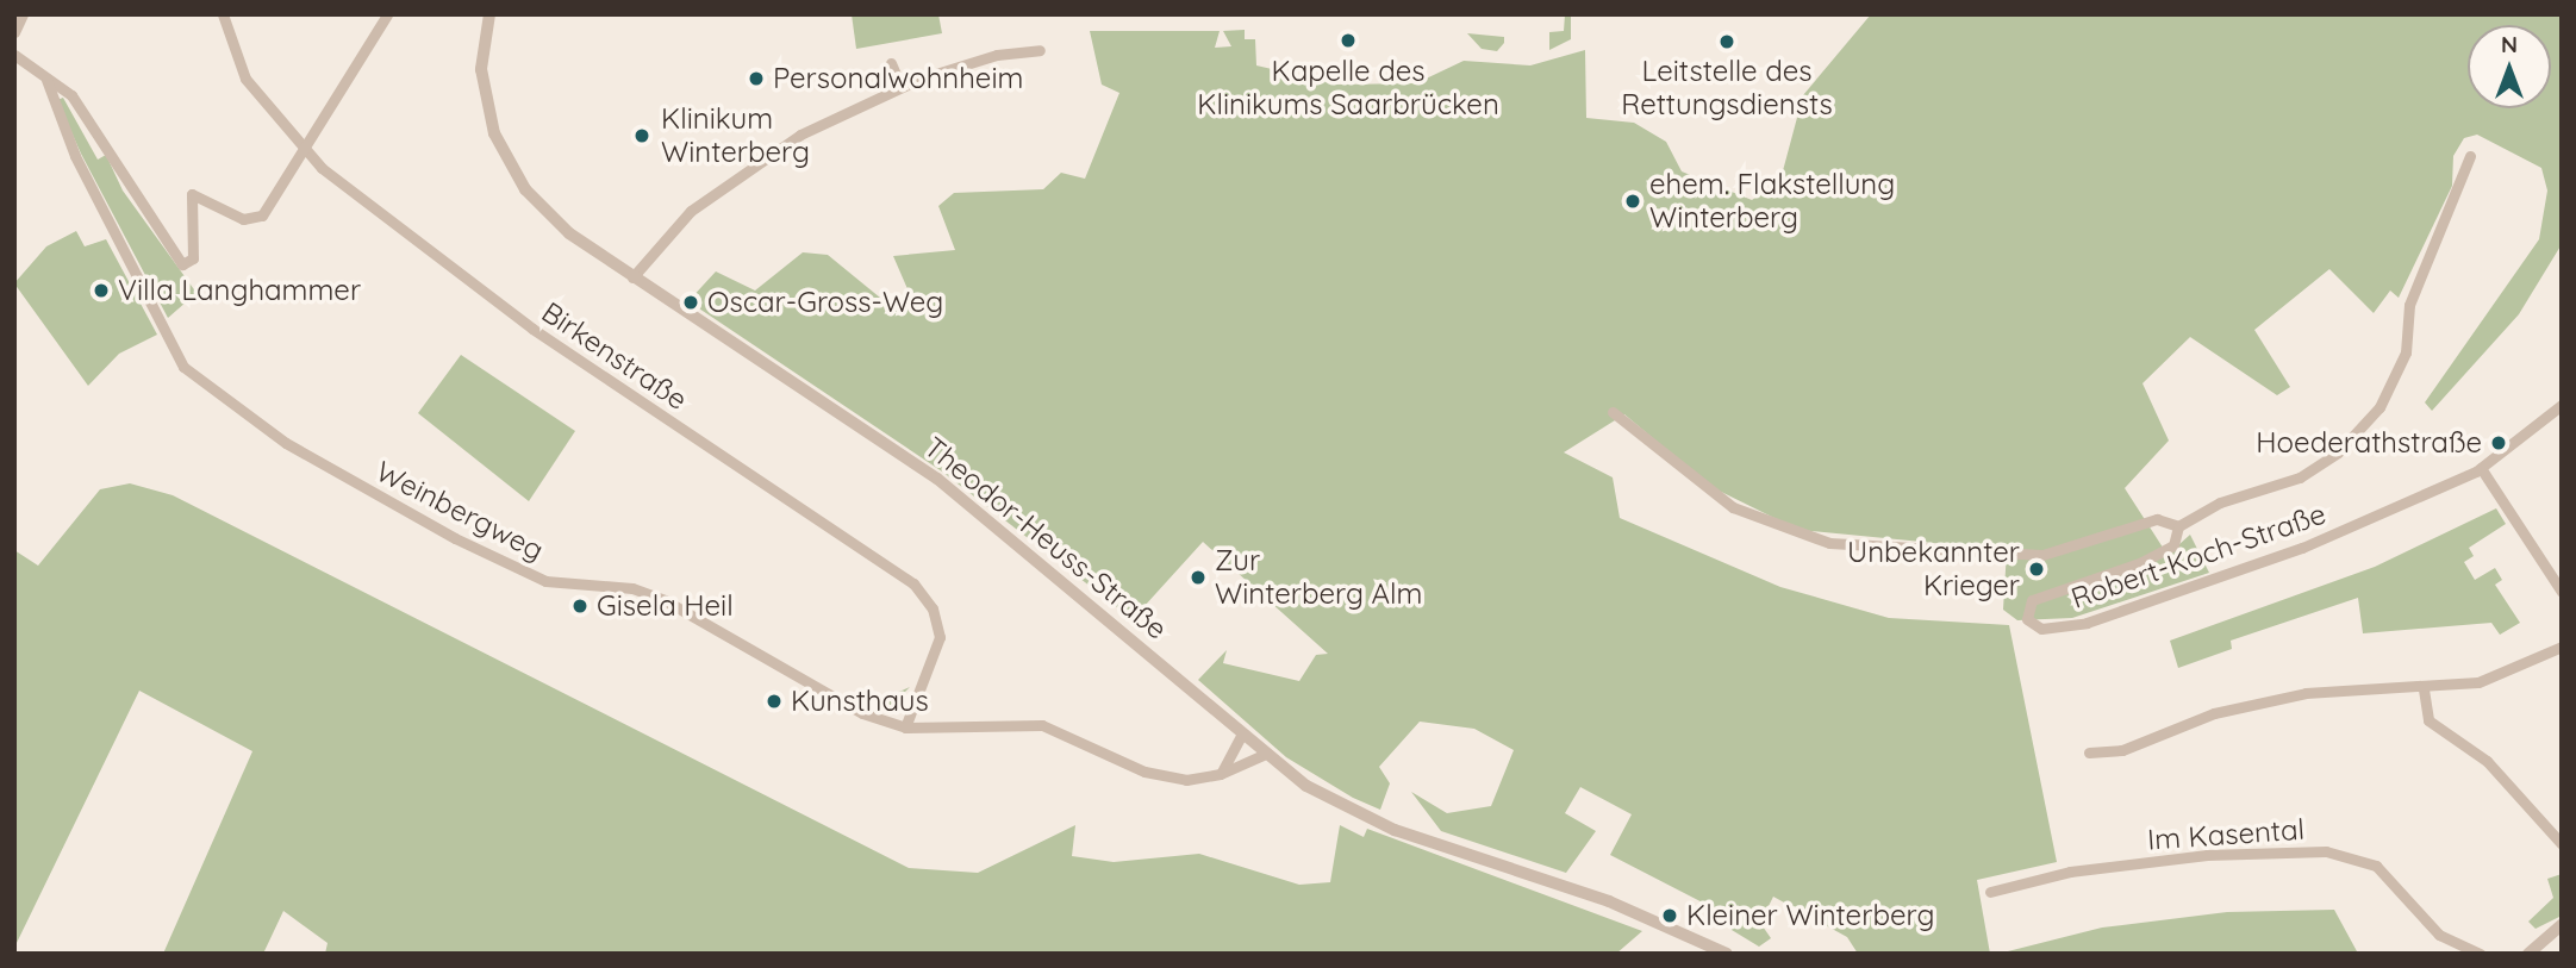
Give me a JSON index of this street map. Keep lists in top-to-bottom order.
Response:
{
  "streets": {
    "street": [
      "Birkenstraße",
      "Weinbergweg",
      "Theodor-Heuss-Straße",
      "Robert-Koch-Straße",
      "Im Kasental"
    ]
  },
  "crossings": [
    ["Birkenstraße", "Weinbergweg"],
    ["Weinbergweg", "Theodor-Heuss-Straße"]
  ],
  "places": [
    "Kapelle des Klinikums Saarbrücken",
    "Leitstelle des Rettungsdiensts",
    "Personalwohnheim",
    "Klinikum Winterberg",
    "ehem. Flakstellung Winterberg",
    "Villa Langhammer",
    "Oscar-Gross-Weg",
    "Hoederathstraße",
    "Unbekannter Krieger",
    "Zur Winterberg Alm",
    "Gisela Heil",
    "Kunsthaus",
    "Kleiner Winterberg"
  ],
  "north": "top"
}
